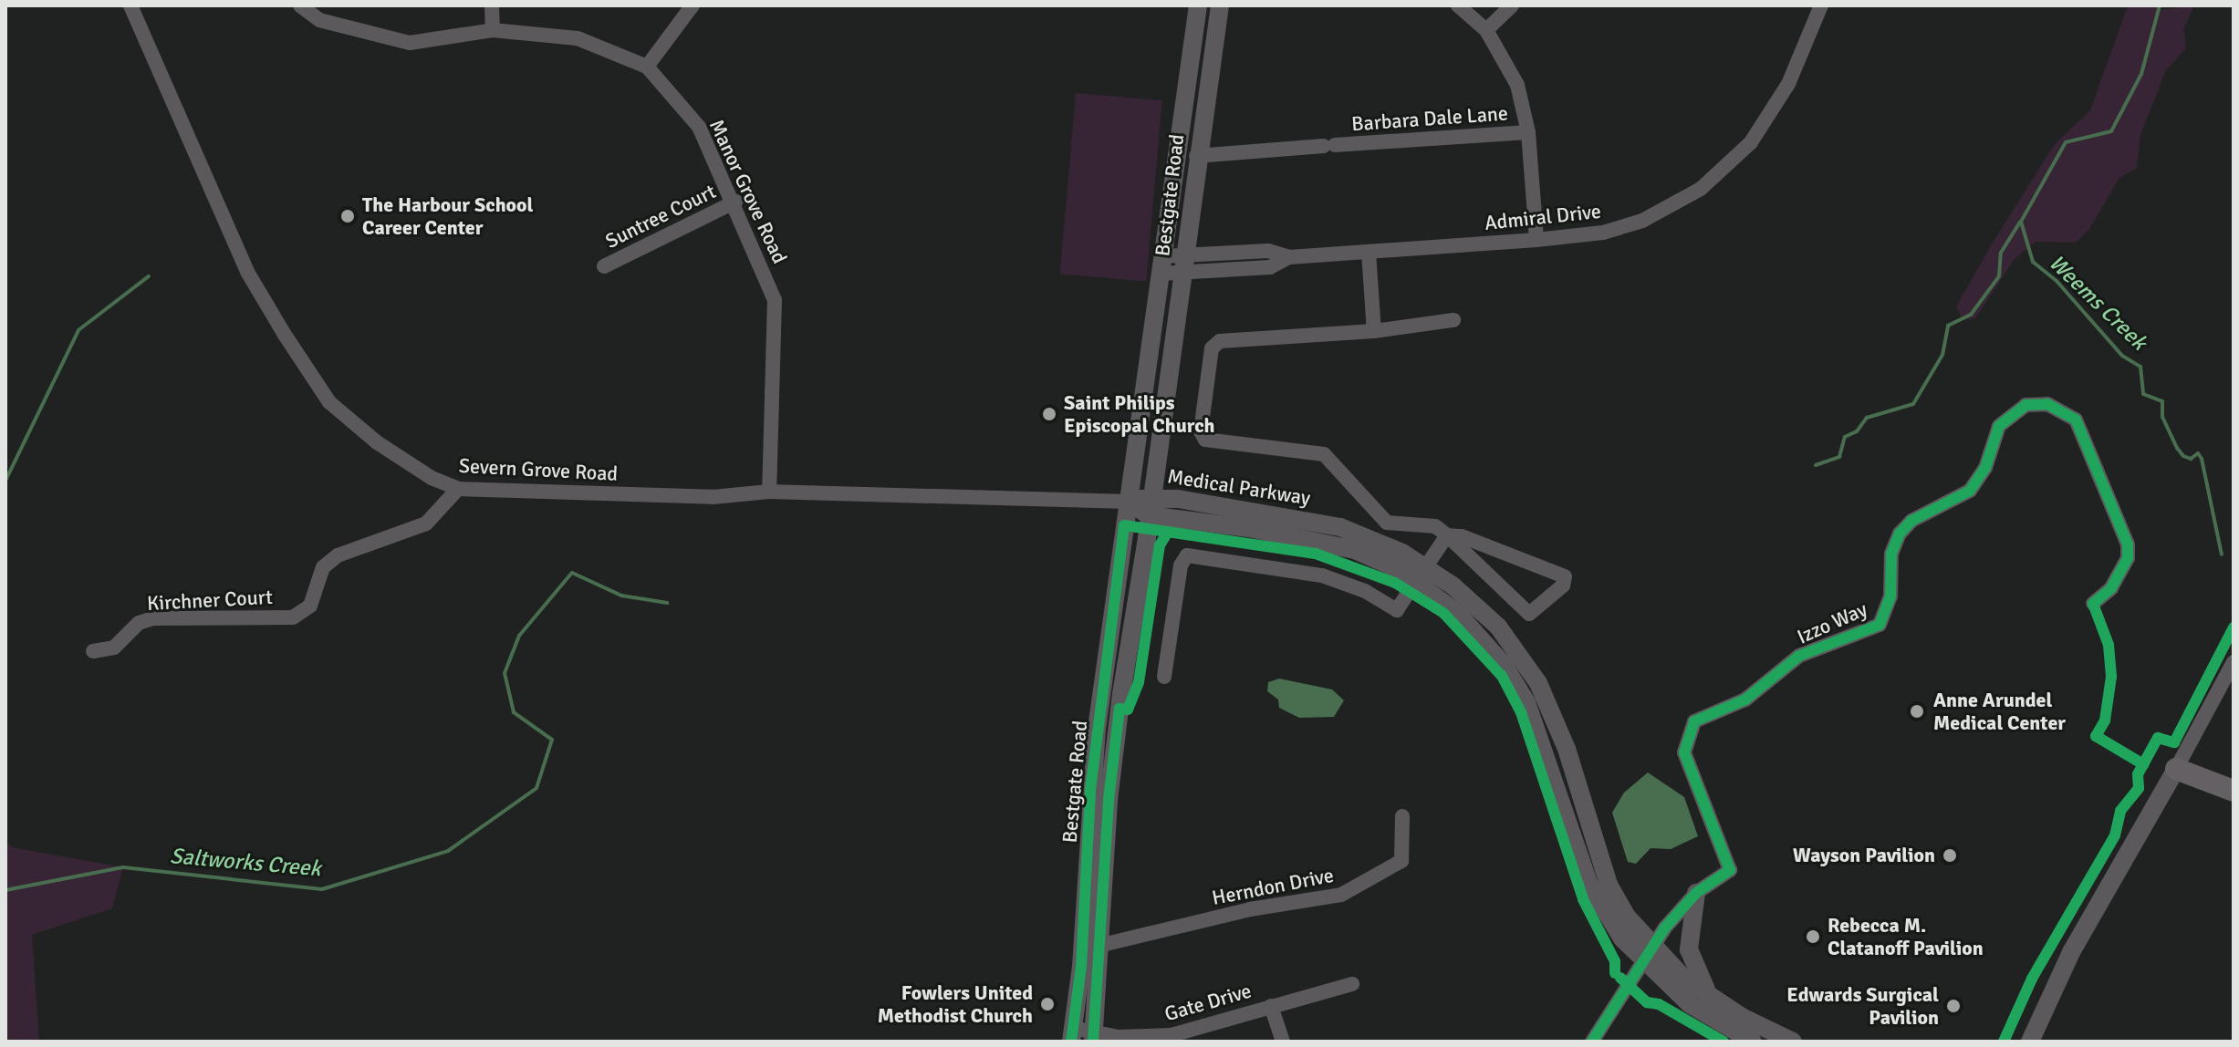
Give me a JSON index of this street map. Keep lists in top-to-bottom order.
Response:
{
  "streets": {
    "main road": ["Bestgate Road", "Medical Parkway"],
    "street": [
      "Barbara Dale Lane",
      "Manor Grove Road",
      "Suntree Court",
      "Admiral Drive",
      "Severn Grove Road",
      "Kirchner Court",
      "Izzo Way",
      "Herndon Drive",
      "Gate Drive"
    ]
  },
  "crossings": [
    ["Barbara Dale Lane", "Bestgate Road"],
    ["Manor Grove Road", "Suntree Court"],
    ["Manor Grove Road", "Severn Grove Road"],
    ["Bestgate Road", "Admiral Drive"],
    ["Bestgate Road", "Severn Grove Road"],
    ["Bestgate Road", "Medical Parkway"],
    ["Bestgate Road", "Herndon Drive"],
    ["Bestgate Road", "Gate Drive"],
    ["Severn Grove Road", "Medical Parkway"],
    ["Severn Grove Road", "Kirchner Court"]
  ],
  "water": ["Weems Creek", "Saltworks Creek"],
  "places": [
    "The Harbour School Career Center",
    "Saint Philips Episcopal Church",
    "Anne Arundel Medical Center",
    "Wayson Pavilion",
    "Rebecca M. Clatanoff Pavilion",
    "Fowlers United Methodist Church",
    "Edwards Surgical Pavilion"
  ]
}
